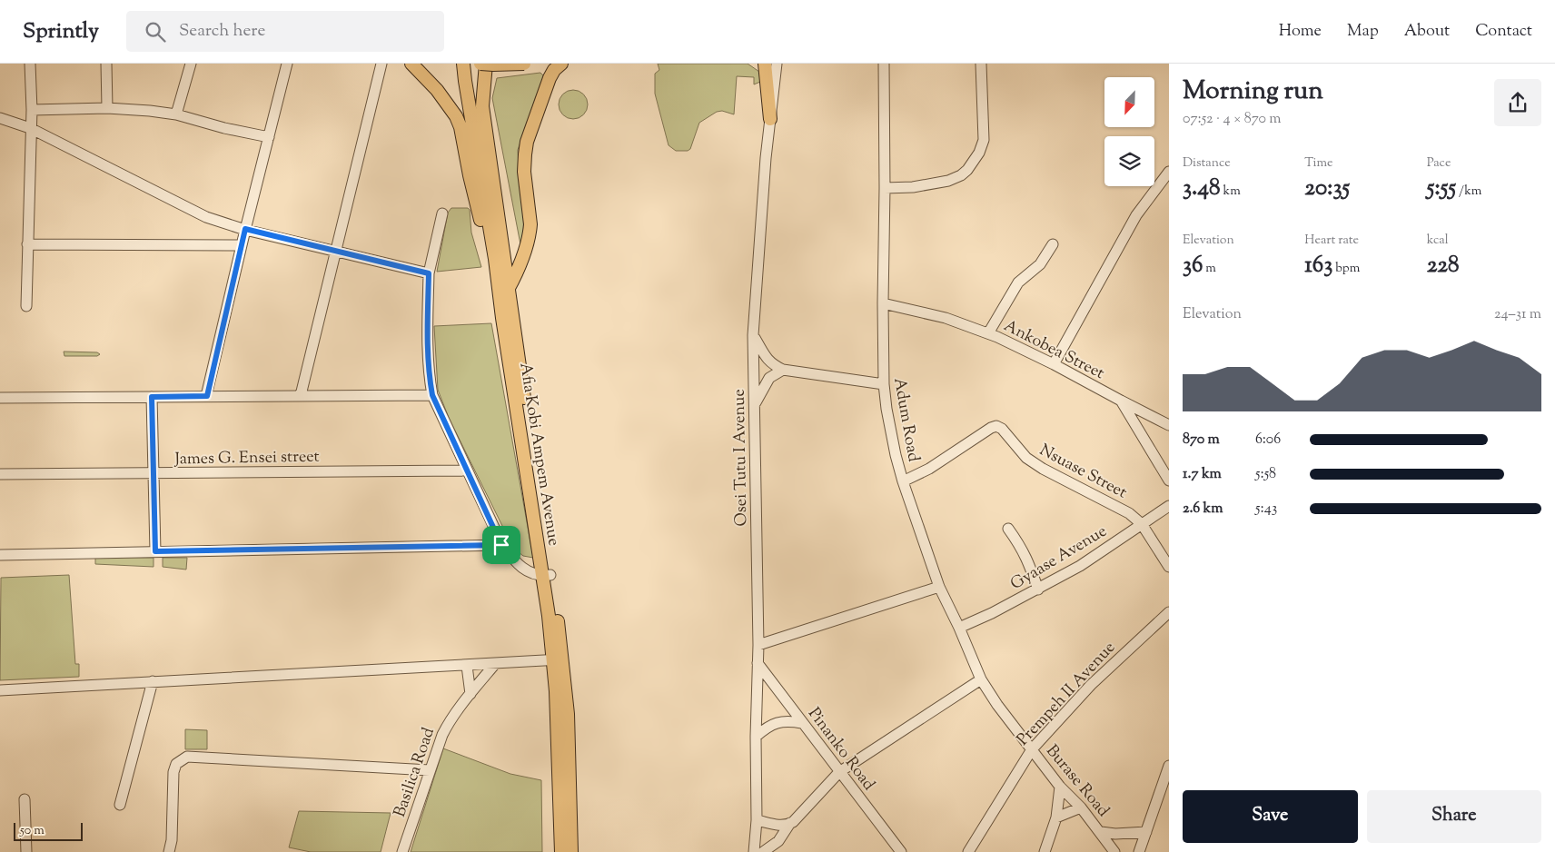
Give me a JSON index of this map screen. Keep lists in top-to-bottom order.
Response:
{
  "streets": {
    "main road": ["Afia Kobi Ampem Avenue"],
    "street": [
      "Ankobea Street",
      "Adum Road",
      "James G. Ensei street",
      "Osei Tutu I Avenue",
      "Nsuase Street",
      "Gyaase Avenue",
      "Prempeh II Avenue",
      "Pinanko Road",
      "Basilica Road",
      "Burase Road"
    ]
  },
  "crossings": [
    ["Ankobea Street", "Adum Road"],
    ["Adum Road", "Nsuase Street"],
    ["Adum Road", "Gyaase Avenue"],
    ["Adum Road", "Prempeh II Avenue"],
    ["Adum Road", "Burase Road"],
    ["Osei Tutu I Avenue", "Pinanko Road"],
    ["Nsuase Street", "Gyaase Avenue"],
    ["Prempeh II Avenue", "Burase Road"]
  ],
  "scale_bar": "50 m",
  "north": "bottom left",
  "page": {
    "header": "Sprintly",
    "search": "Search here",
    "nav": [
      "Home",
      "Map",
      "About",
      "Contact"
    ],
    "heading": ["Morning run", "07:52 · 4 × 870 m"],
    "stats": [
      ["Distance", "3.48 km"],
      ["Time", "20:35"],
      ["Pace", "5:55 /km"],
      ["Elevation", "36 m"],
      ["Heart rate", "163 bpm"],
      ["kcal", "228"]
    ],
    "chart": ["Elevation", "24–31 m"],
    "list": [
      {
        "name": "870 m",
        "note": "6:06"
      },
      {
        "name": "1.7 km",
        "note": "5:58"
      },
      {
        "name": "2.6 km",
        "note": "5:43"
      }
    ],
    "buttons": ["Save", "Share"],
    "scale": "50 m"
  }
}
